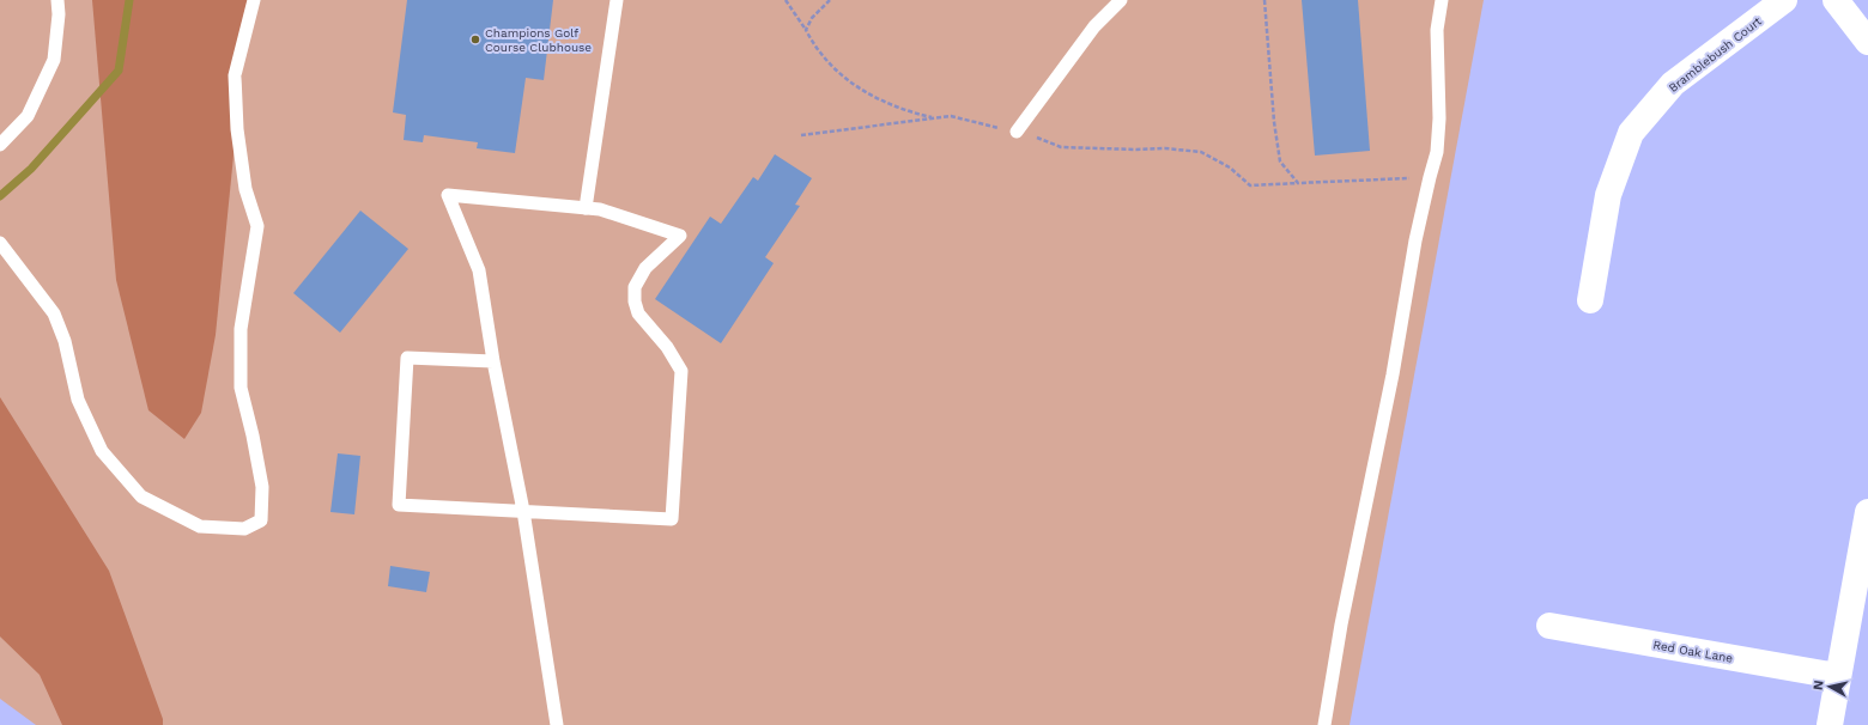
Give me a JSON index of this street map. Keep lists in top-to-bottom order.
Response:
{
  "streets": {
    "street": ["Bramblebush Court", "Red Oak Lane"]
  },
  "places": ["Champions Golf Course Clubhouse"],
  "north": "left"
}
